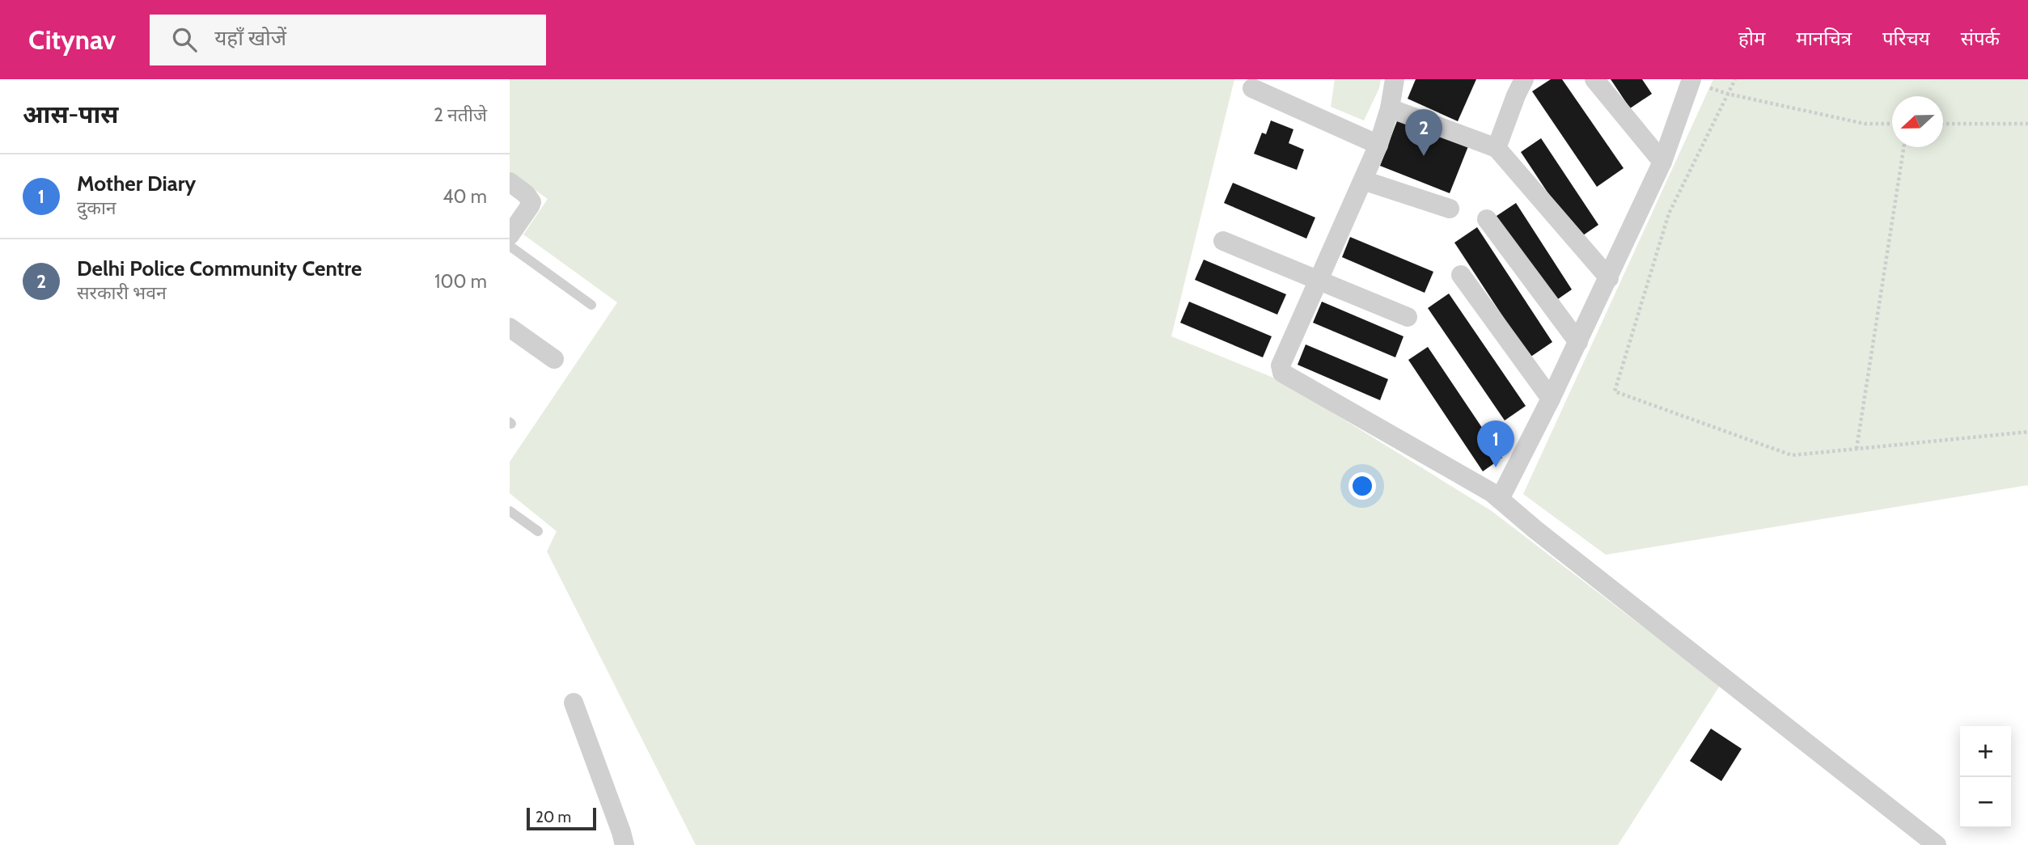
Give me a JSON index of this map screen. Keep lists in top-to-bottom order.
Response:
{
  "scale_bar": "20 m",
  "north": "left",
  "page": {
    "header": "Citynav",
    "search": "यहाँ खोजें",
    "nav": [
      "होम",
      "मानचित्र",
      "परिचय",
      "संपर्क"
    ],
    "heading": ["आस-पास", "2 नतीजे"],
    "pins": ["2", "1"],
    "list": [
      {
        "mark": "1",
        "name": "Mother Diary",
        "note": "दुकान",
        "value": "40 m"
      },
      {
        "mark": "2",
        "name": "Delhi Police Community Centre",
        "note": "सरकारी भवन",
        "value": "100 m"
      }
    ],
    "map_buttons": ["+", "−"],
    "scale": "20 m"
  }
}
